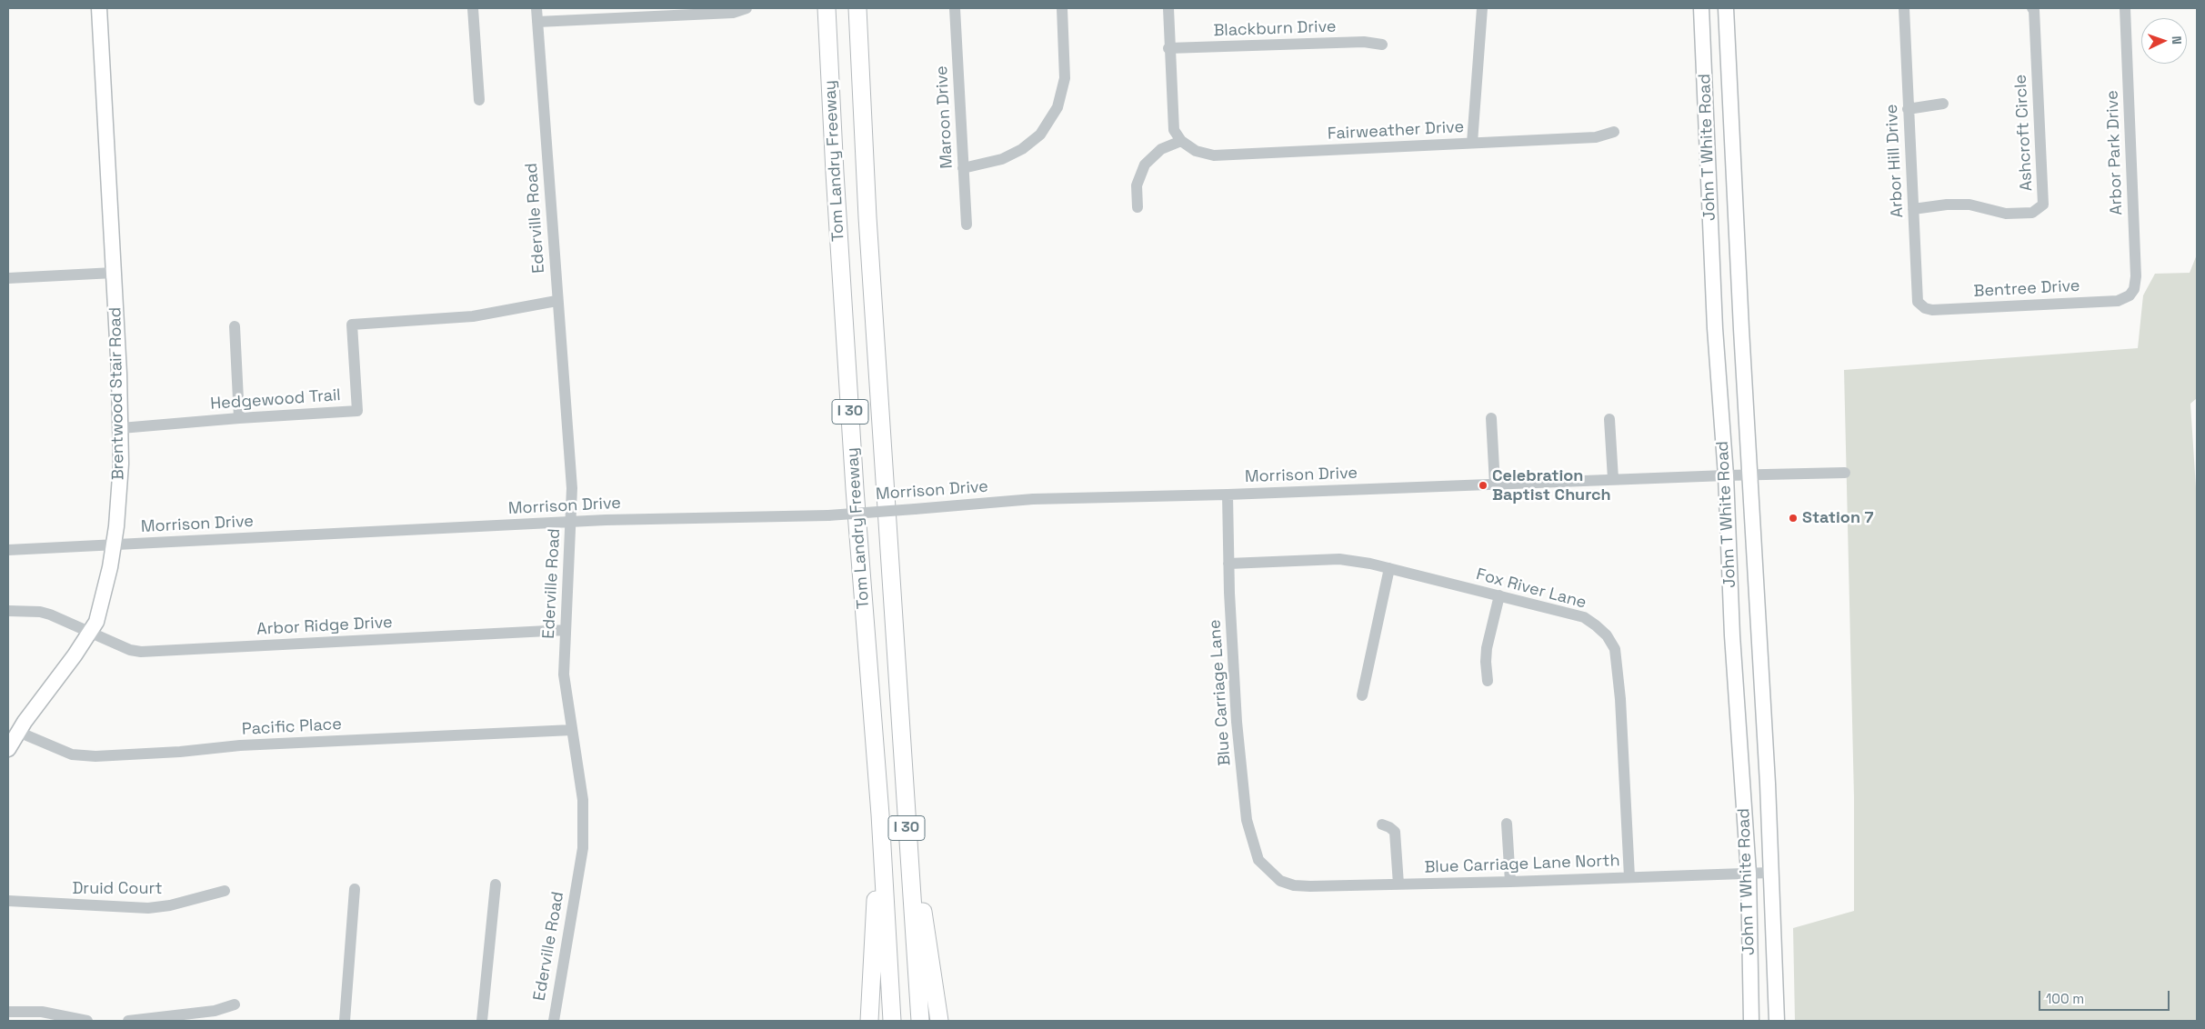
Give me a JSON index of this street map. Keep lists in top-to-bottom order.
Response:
{
  "streets": {
    "highway": ["Tom Landry Freeway", "I 30"],
    "main road": ["John T White Road", "Brentwood Stair Road"],
    "street": [
      "Blackburn Drive",
      "Maroon Drive",
      "Fairweather Drive",
      "Ashcroft Circle",
      "Arbor Park Drive",
      "Arbor Hill Drive",
      "Ederville Road",
      "Bentree Drive",
      "Hedgewood Trail",
      "Morrison Drive",
      "Fox River Lane",
      "Arbor Ridge Drive",
      "Blue Carriage Lane",
      "Pacific Place",
      "Blue Carriage Lane North",
      "Druid Court"
    ]
  },
  "crossings": [
    ["Ashcroft Circle", "Arbor Hill Drive"],
    ["John T White Road", "Morrison Drive"],
    ["John T White Road", "Blue Carriage Lane North"],
    ["Arbor Park Drive", "Bentree Drive"],
    ["Arbor Hill Drive", "Bentree Drive"],
    ["Ederville Road", "Hedgewood Trail"],
    ["Ederville Road", "Morrison Drive"],
    ["Ederville Road", "Arbor Ridge Drive"],
    ["Ederville Road", "Pacific Place"],
    ["Brentwood Stair Road", "Hedgewood Trail"],
    ["Brentwood Stair Road", "Morrison Drive"],
    ["Brentwood Stair Road", "Arbor Ridge Drive"],
    ["Brentwood Stair Road", "Pacific Place"],
    ["Morrison Drive", "Blue Carriage Lane"],
    ["Fox River Lane", "Blue Carriage Lane"],
    ["Fox River Lane", "Blue Carriage Lane North"],
    ["Blue Carriage Lane", "Blue Carriage Lane North"]
  ],
  "places": ["Celebration Baptist Church", "Station 7"],
  "scale_bar": "100 m",
  "north": "right"
}
